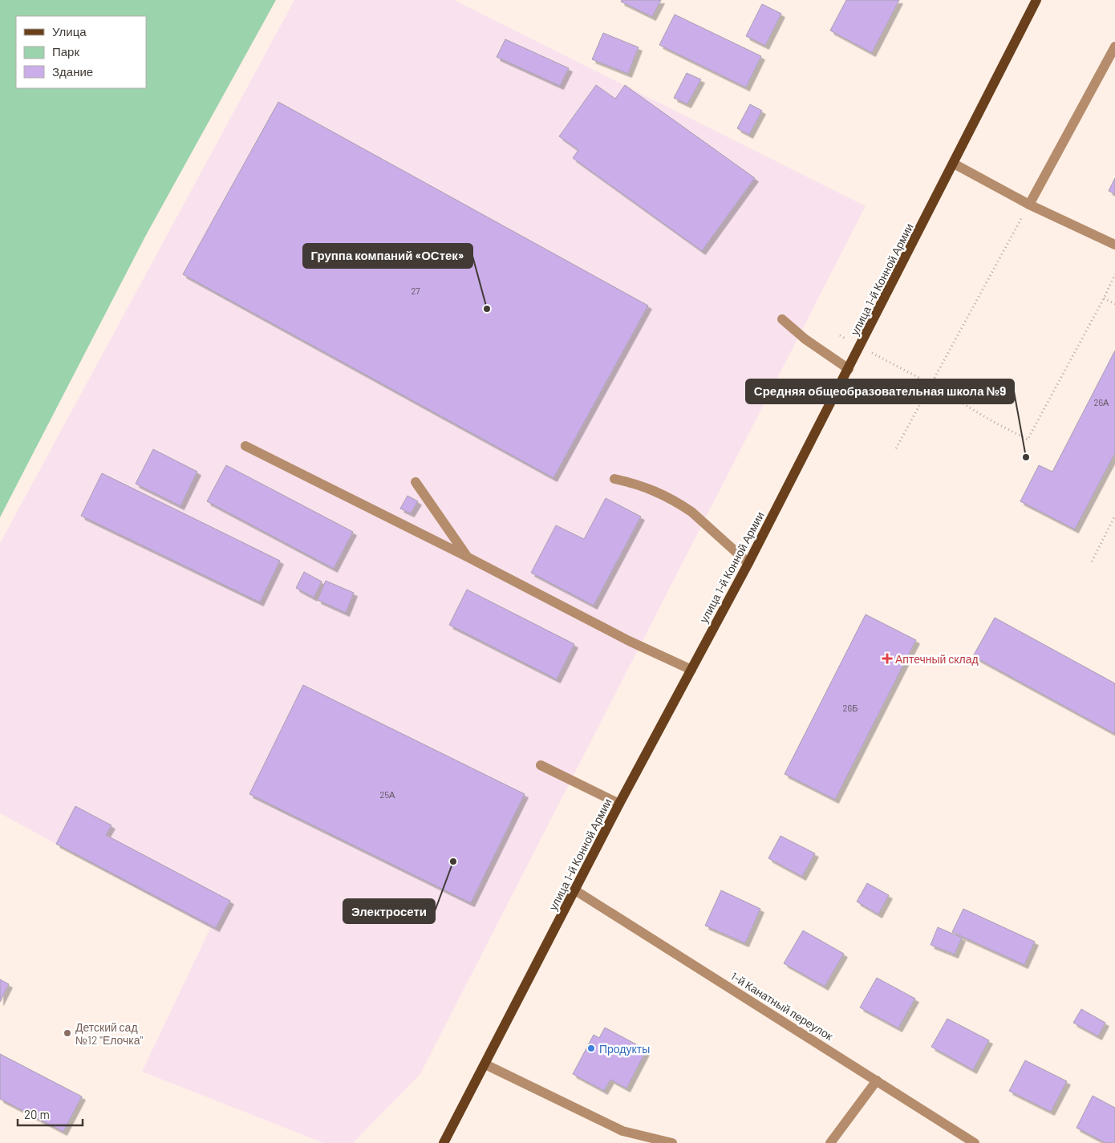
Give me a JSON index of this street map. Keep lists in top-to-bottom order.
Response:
{
  "streets": {
    "main road": ["улица 1-й Конной Армии"],
    "street": ["1-й Канатный переулок"]
  },
  "crossings": [
    ["улица 1-й Конной Армии", "1-й Канатный переулок"]
  ],
  "places": {
    "other": [
      "Группа компаний «ОСтек»",
      "Средняя общеобразовательная школа №9",
      "Электросети",
      "Детский сад №12 \"Елочка\"",
      "Продукты"
    ],
    "health": ["Аптечный склад"]
  },
  "house_numbers": [
    "27",
    "26А",
    "26Б",
    "25А"
  ],
  "legend": ["Улица", "Парк", "Здание"],
  "scale_bar": "20 m"
}
